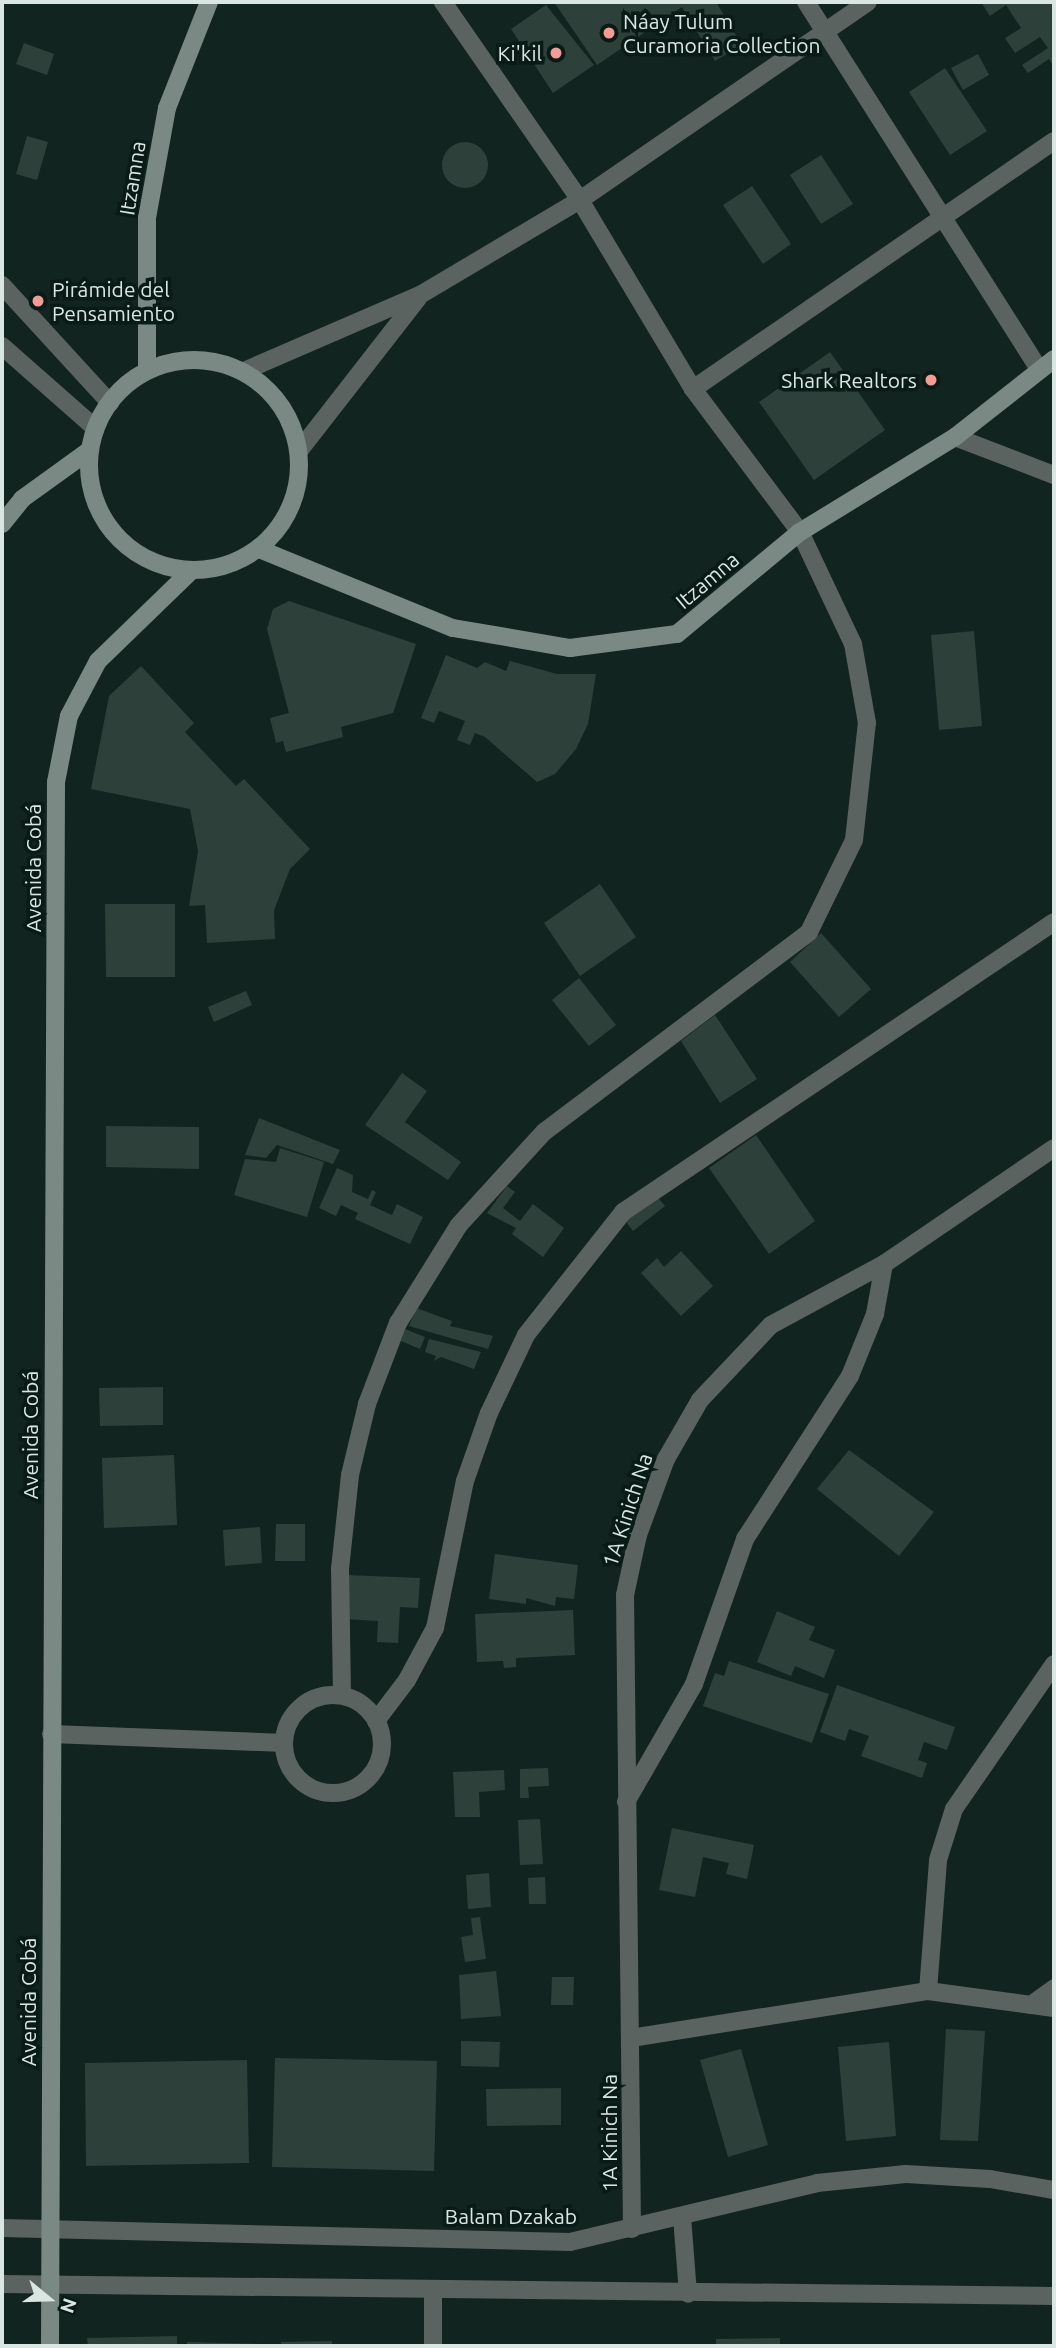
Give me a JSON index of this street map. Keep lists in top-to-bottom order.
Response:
{
  "streets": {
    "street": [
      "Itzamna",
      "Avenida Cobá",
      "1A Kinich Na",
      "Balam Dzakab"
    ]
  },
  "crossings": [
    ["Itzamna", "Avenida Cobá"],
    ["Avenida Cobá", "Balam Dzakab"],
    ["1A Kinich Na", "Balam Dzakab"]
  ],
  "places": [
    "Náay Tulum Curamoria Collection",
    "Ki'kil",
    "Pirámide del Pensamiento",
    "Shark Realtors"
  ],
  "north": "right"
}
